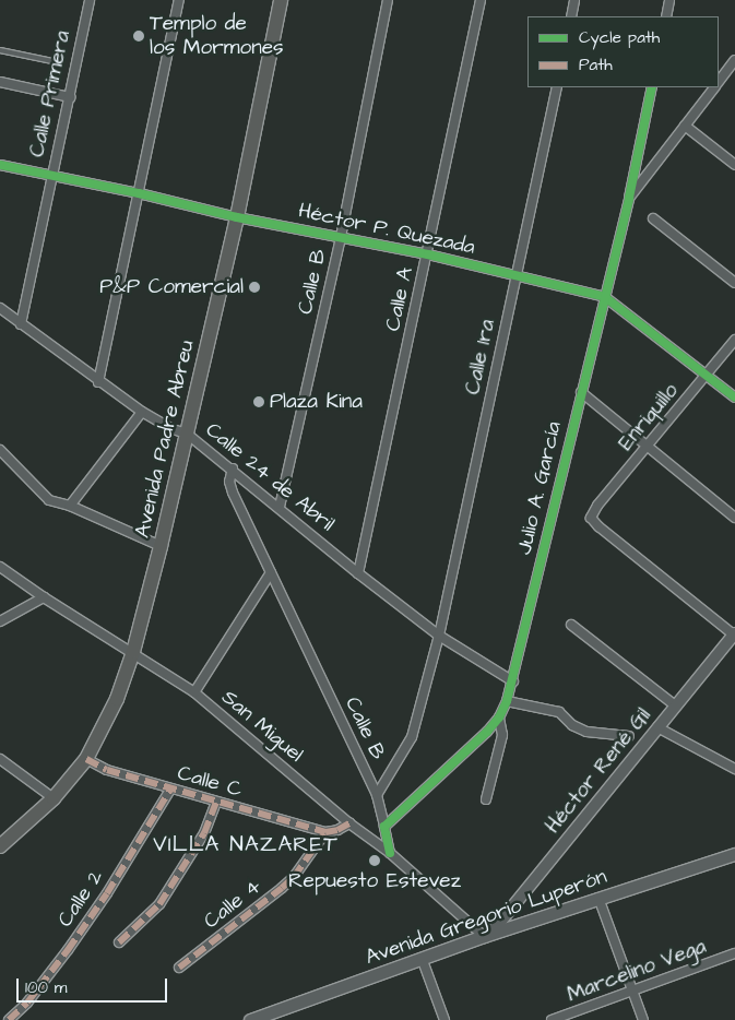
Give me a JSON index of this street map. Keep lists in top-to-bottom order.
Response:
{
  "streets": {
    "main road": ["Avenida Padre Abreu", "Avenida Gregorio Luperón"],
    "street": [
      "Calle Primera",
      "Héctor P. Quezada",
      "Calle B",
      "Calle A",
      "Calle 1ra",
      "Enriquillo",
      "Calle 24 de Abril",
      "Julio A. García",
      "San Miguel",
      "Héctor René Gil",
      "Calle C",
      "Calle 2",
      "Calle 4",
      "Marcelino Vega"
    ]
  },
  "crossings": [
    ["Calle Primera", "Héctor P. Quezada"],
    ["Calle Primera", "Calle 24 de Abril"],
    ["Héctor P. Quezada", "Calle B"],
    ["Héctor P. Quezada", "Calle A"],
    ["Héctor P. Quezada", "Calle 1ra"],
    ["Héctor P. Quezada", "Enriquillo"],
    ["Héctor P. Quezada", "Avenida Padre Abreu"],
    ["Héctor P. Quezada", "Julio A. García"],
    ["Calle B", "Calle 1ra"],
    ["Calle B", "Calle 24 de Abril"],
    ["Calle B", "Julio A. García"],
    ["Calle A", "Calle 24 de Abril"],
    ["Calle 1ra", "Calle 24 de Abril"],
    ["Enriquillo", "Héctor René Gil"],
    ["Avenida Padre Abreu", "Calle 24 de Abril"],
    ["Avenida Padre Abreu", "San Miguel"],
    ["Avenida Padre Abreu", "Calle C"],
    ["Calle 24 de Abril", "Julio A. García"],
    ["San Miguel", "Héctor René Gil"],
    ["San Miguel", "Avenida Gregorio Luperón"],
    ["Héctor René Gil", "Avenida Gregorio Luperón"],
    ["Calle C", "Calle 2"],
    ["Calle C", "Calle 4"]
  ],
  "districts": ["VILLA NAZARET"],
  "places": [
    "Templo de los Mormones",
    "P&P Comercial",
    "Plaza Kina",
    "Repuesto Estevez"
  ],
  "legend": ["Cycle path", "Path"],
  "scale_bar": "100 m"
}
